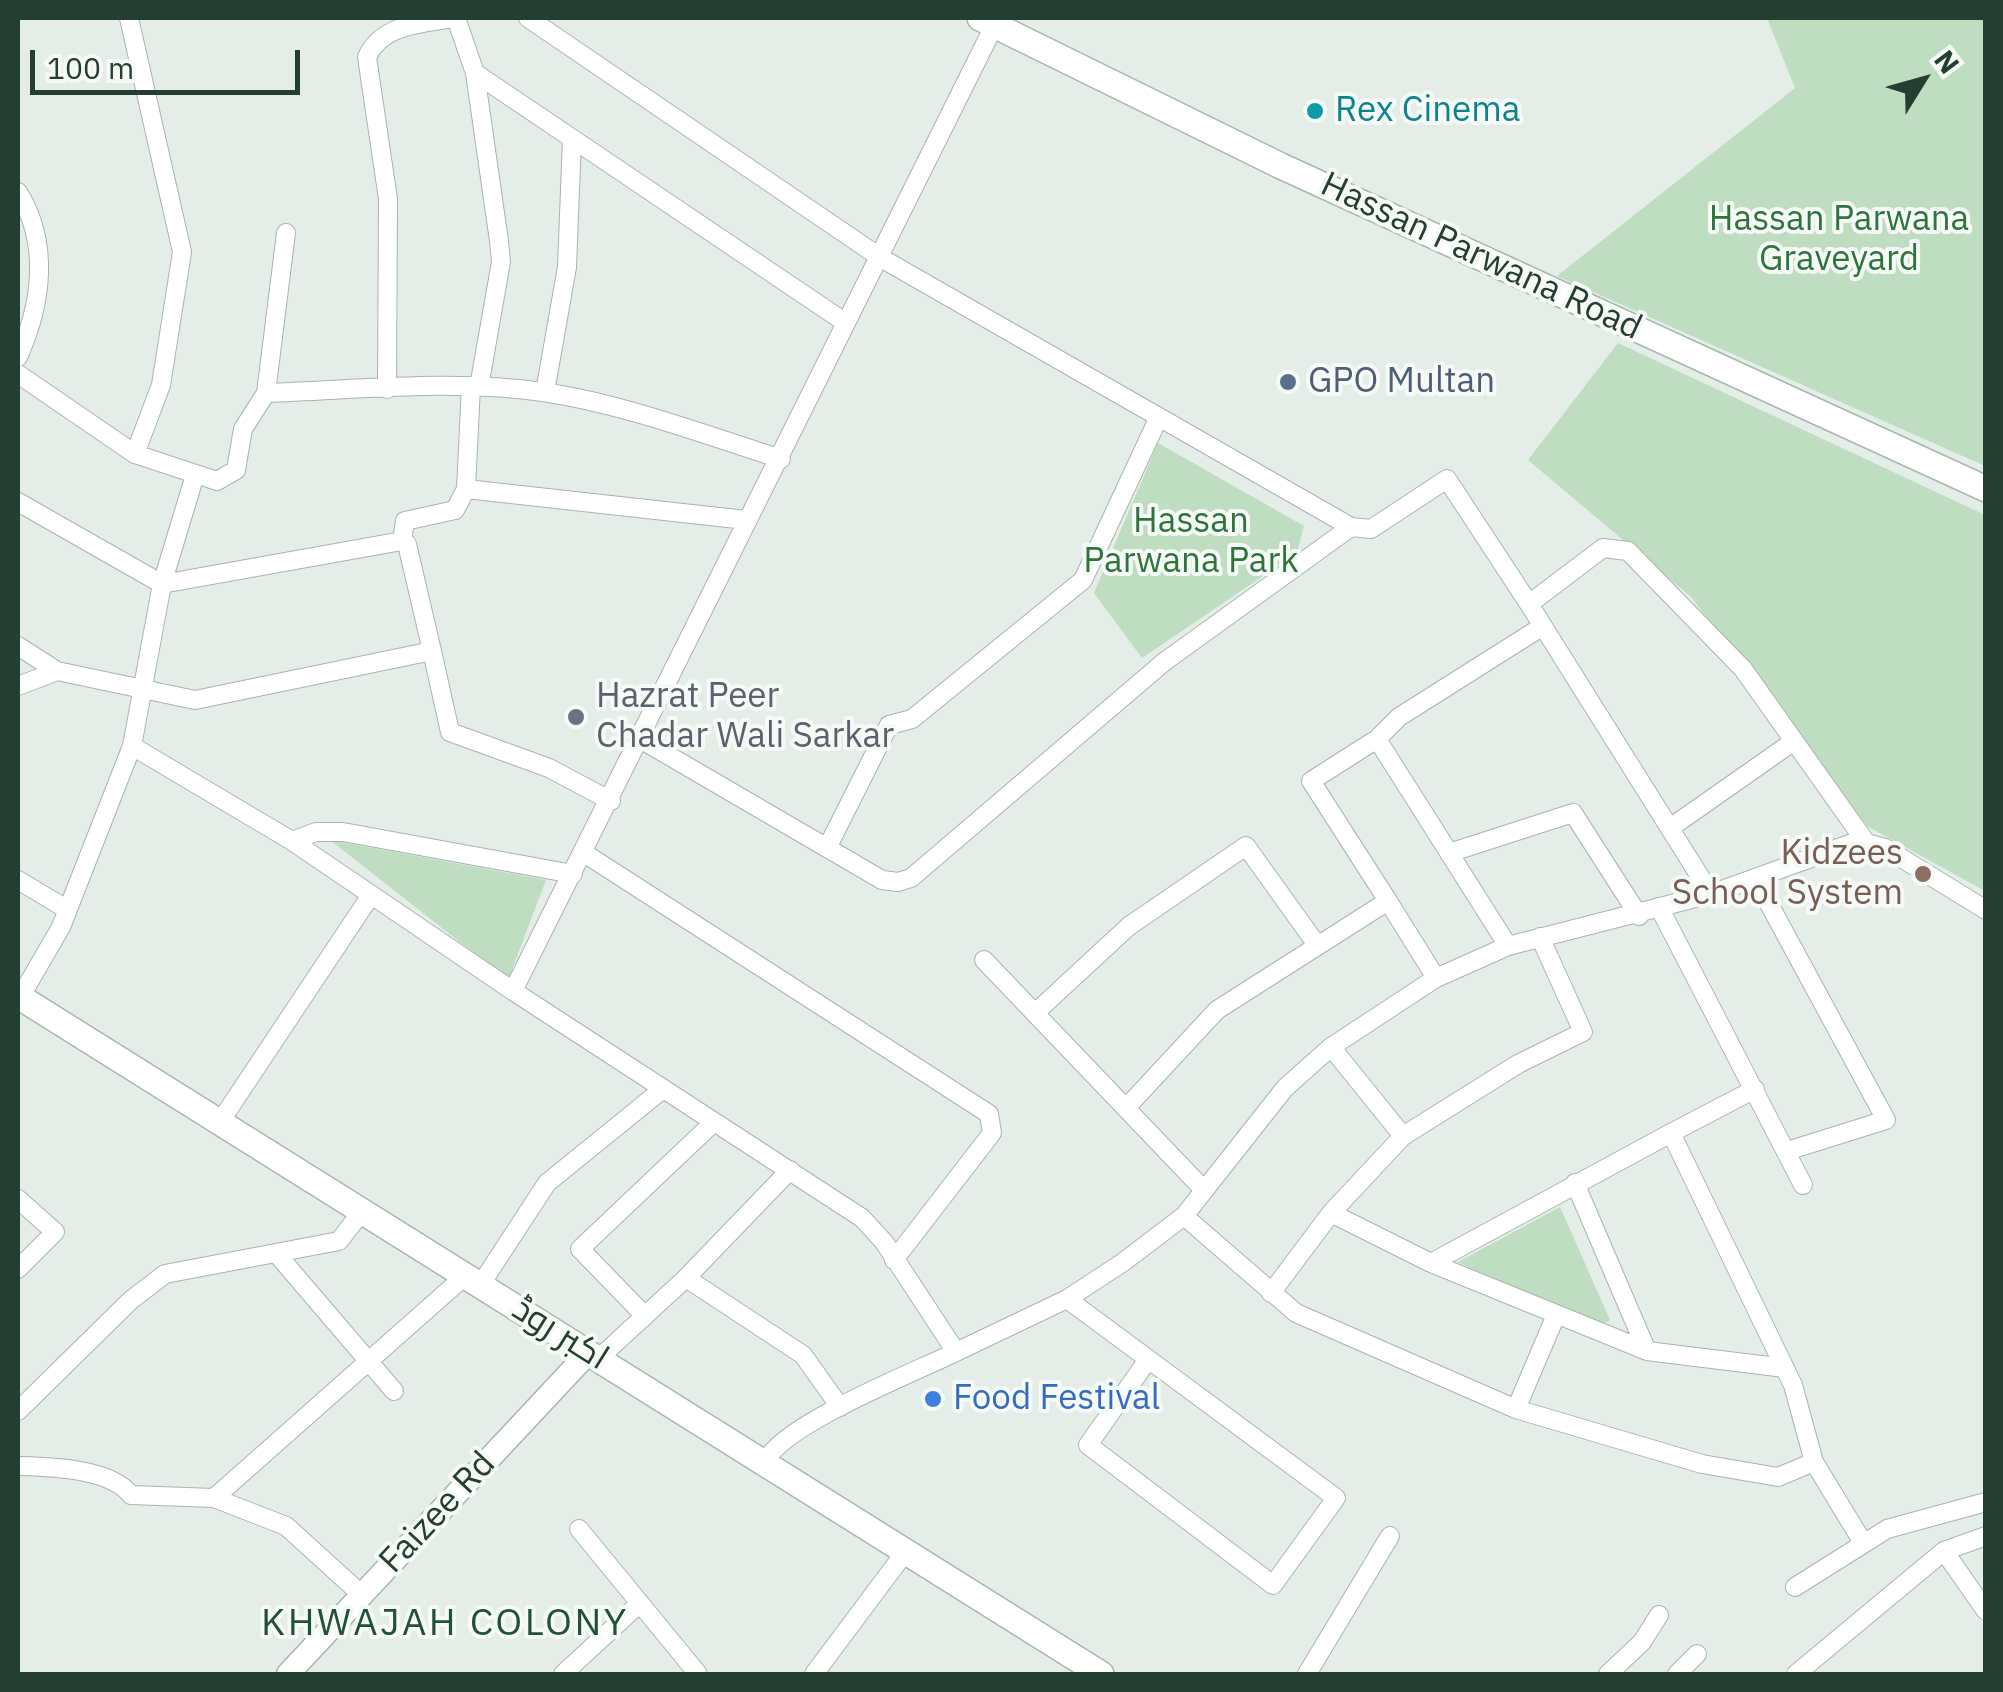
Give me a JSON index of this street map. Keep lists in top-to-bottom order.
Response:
{
  "streets": {
    "main road": ["Hassan Parwana Road", "اکبر روڈ"],
    "street": ["Faizee Rd"]
  },
  "crossings": [
    ["اکبر روڈ", "Faizee Rd"]
  ],
  "districts": ["KHWAJAH COLONY"],
  "parks": ["Hassan Parwana Graveyard", "Hassan Parwana Park"],
  "places": [
    "Rex Cinema",
    "GPO Multan",
    "Hazrat Peer Chadar Wali Sarkar",
    "Kidzees School System",
    "Food Festival"
  ],
  "scale_bar": "100 m",
  "north": "top right"
}
